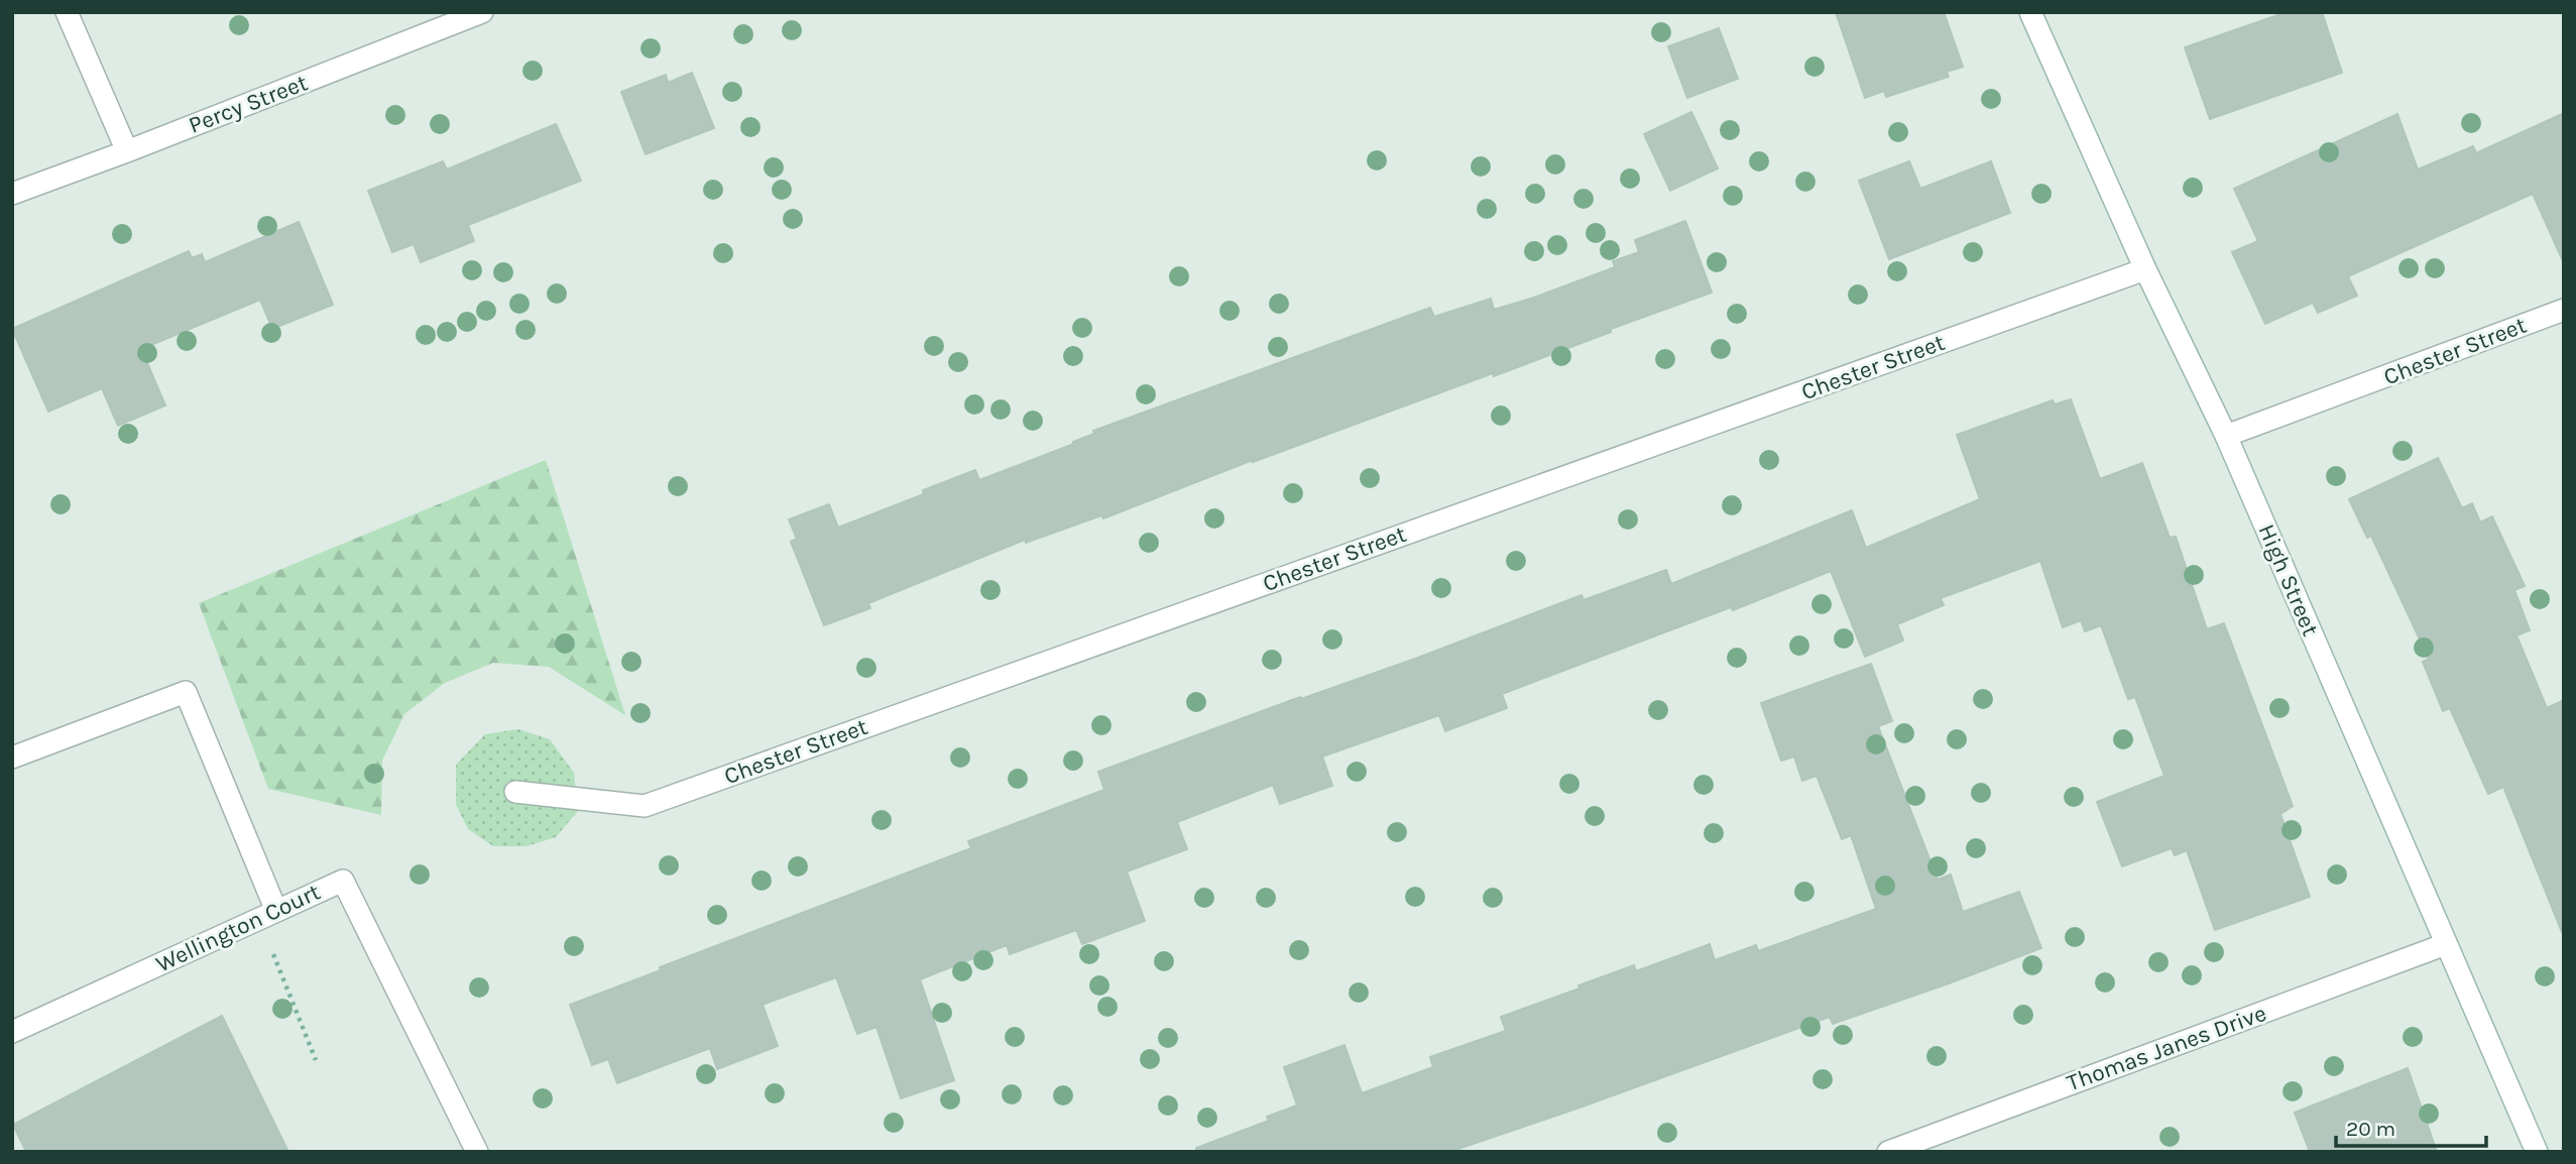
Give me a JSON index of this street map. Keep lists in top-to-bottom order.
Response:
{
  "streets": {
    "street": [
      "Percy Street",
      "Chester Street",
      "High Street",
      "Wellington Court",
      "Thomas Janes Drive"
    ]
  },
  "crossings": [
    ["Chester Street", "High Street"],
    ["High Street", "Thomas Janes Drive"]
  ],
  "scale_bar": "20 m"
}
